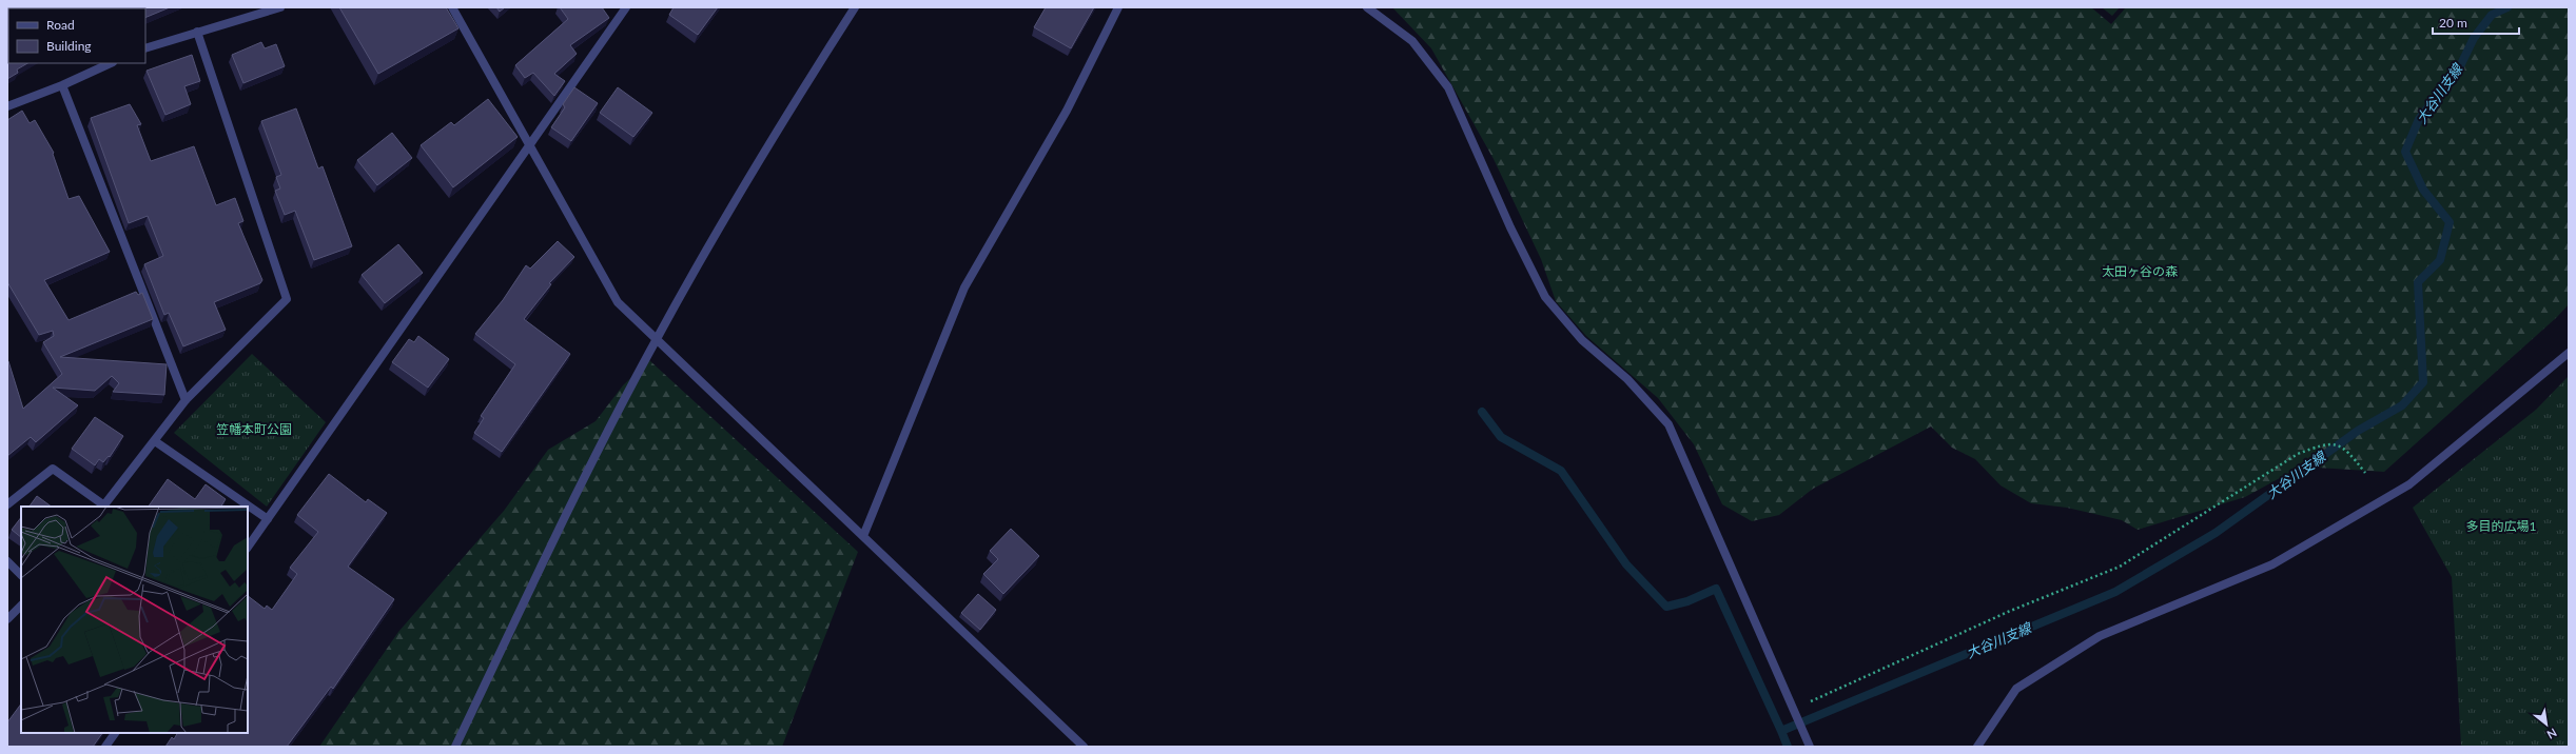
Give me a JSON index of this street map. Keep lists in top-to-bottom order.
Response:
{
  "water": ["大谷川支線"],
  "parks": ["太田ヶ谷の森", "笠幡本町公園", "多目的広場1"],
  "legend": ["Road", "Building"],
  "scale_bar": "20 m",
  "north": "bottom right"
}
